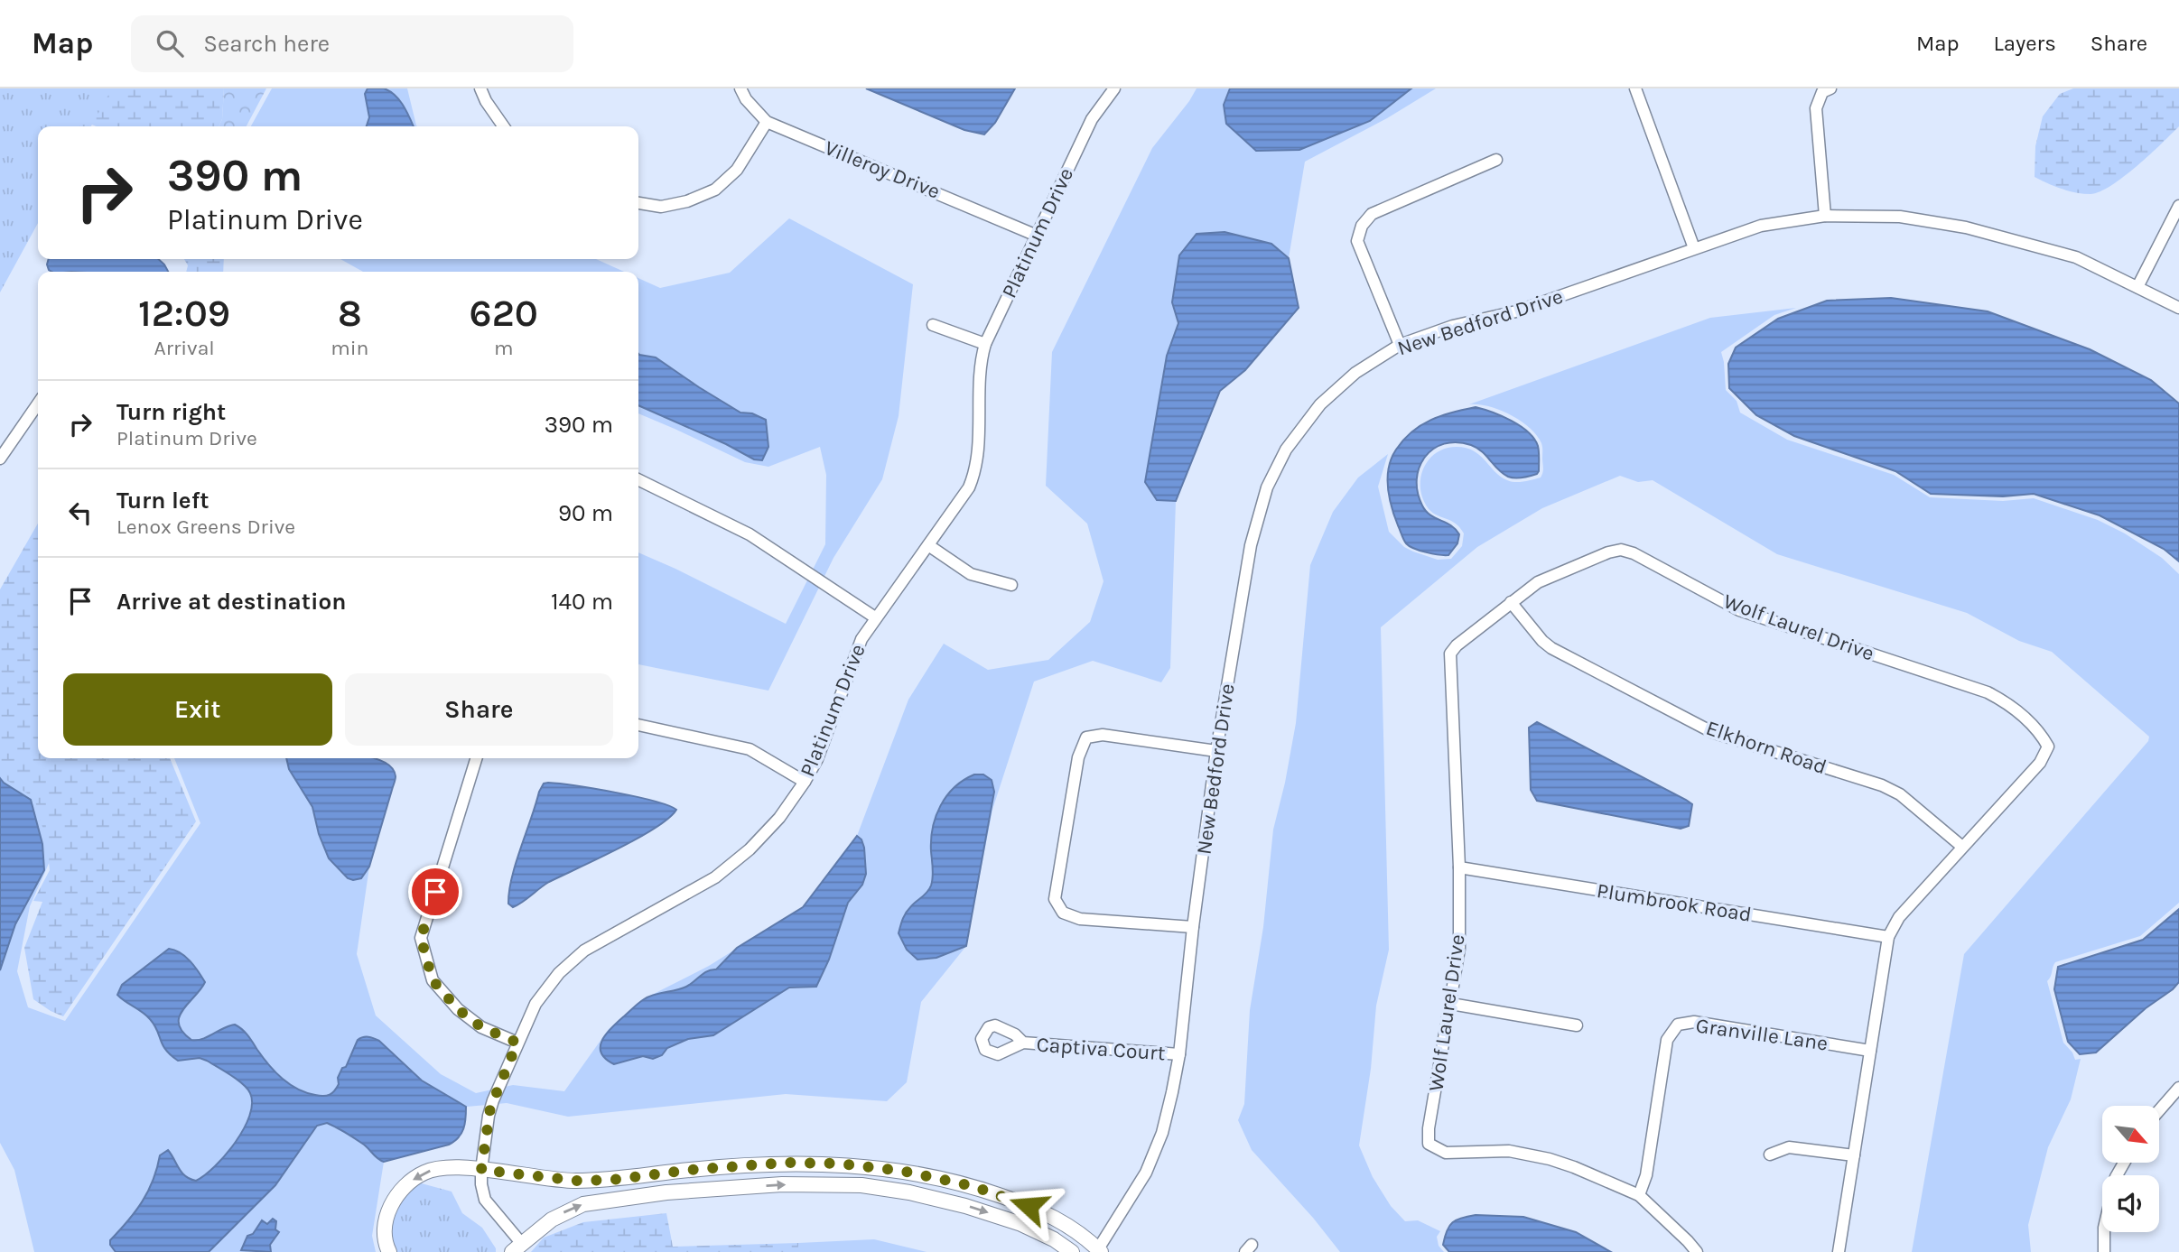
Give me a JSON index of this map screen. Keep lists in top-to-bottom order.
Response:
{
  "streets": {
    "street": [
      "Villeroy Drive",
      "Platinum Drive",
      "New Bedford Drive",
      "Wolf Laurel Drive",
      "Elkhorn Road",
      "Plumbrook Road",
      "Granville Lane",
      "Captiva Court"
    ]
  },
  "crossings": [
    ["Villeroy Drive", "Platinum Drive"],
    ["New Bedford Drive", "Captiva Court"],
    ["Wolf Laurel Drive", "Elkhorn Road"],
    ["Wolf Laurel Drive", "Plumbrook Road"],
    ["Wolf Laurel Drive", "Granville Lane"]
  ],
  "north": "bottom right",
  "page": {
    "header": "Map",
    "search": "Search here",
    "nav": ["Map", "Layers", "Share"],
    "turn": ["390 m", "Platinum Drive"],
    "eta": [
      "12:09",
      "Arrival",
      "8",
      "min",
      "620",
      "m"
    ],
    "list": [
      {
        "name": "Turn right",
        "note": "Platinum Drive",
        "value": "390 m"
      },
      {
        "name": "Turn left",
        "note": "Lenox Greens Drive",
        "value": "90 m"
      },
      {
        "name": "Arrive at destination",
        "value": "140 m"
      }
    ],
    "buttons": ["Exit", "Share"]
  }
}
